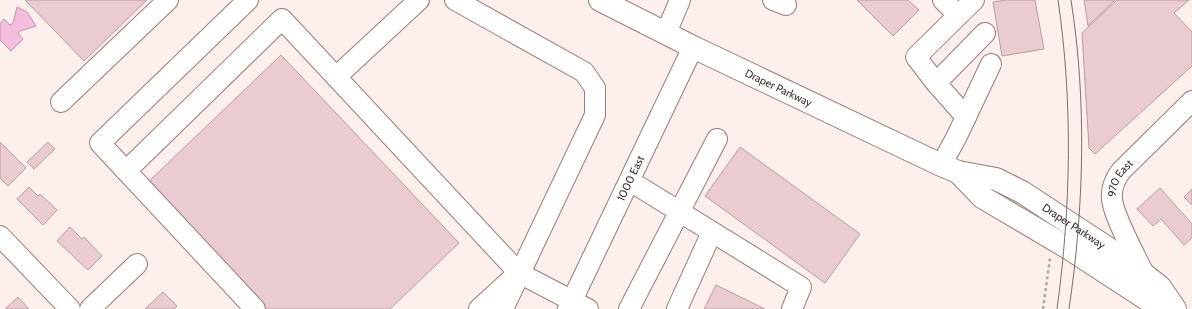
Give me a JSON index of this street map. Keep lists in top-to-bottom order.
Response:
{
  "streets": {
    "main road": ["Draper Parkway"],
    "street": ["1000 East", "970 East"]
  },
  "crossings": [
    ["Draper Parkway", "1000 East"],
    ["Draper Parkway", "970 East"]
  ]
}
